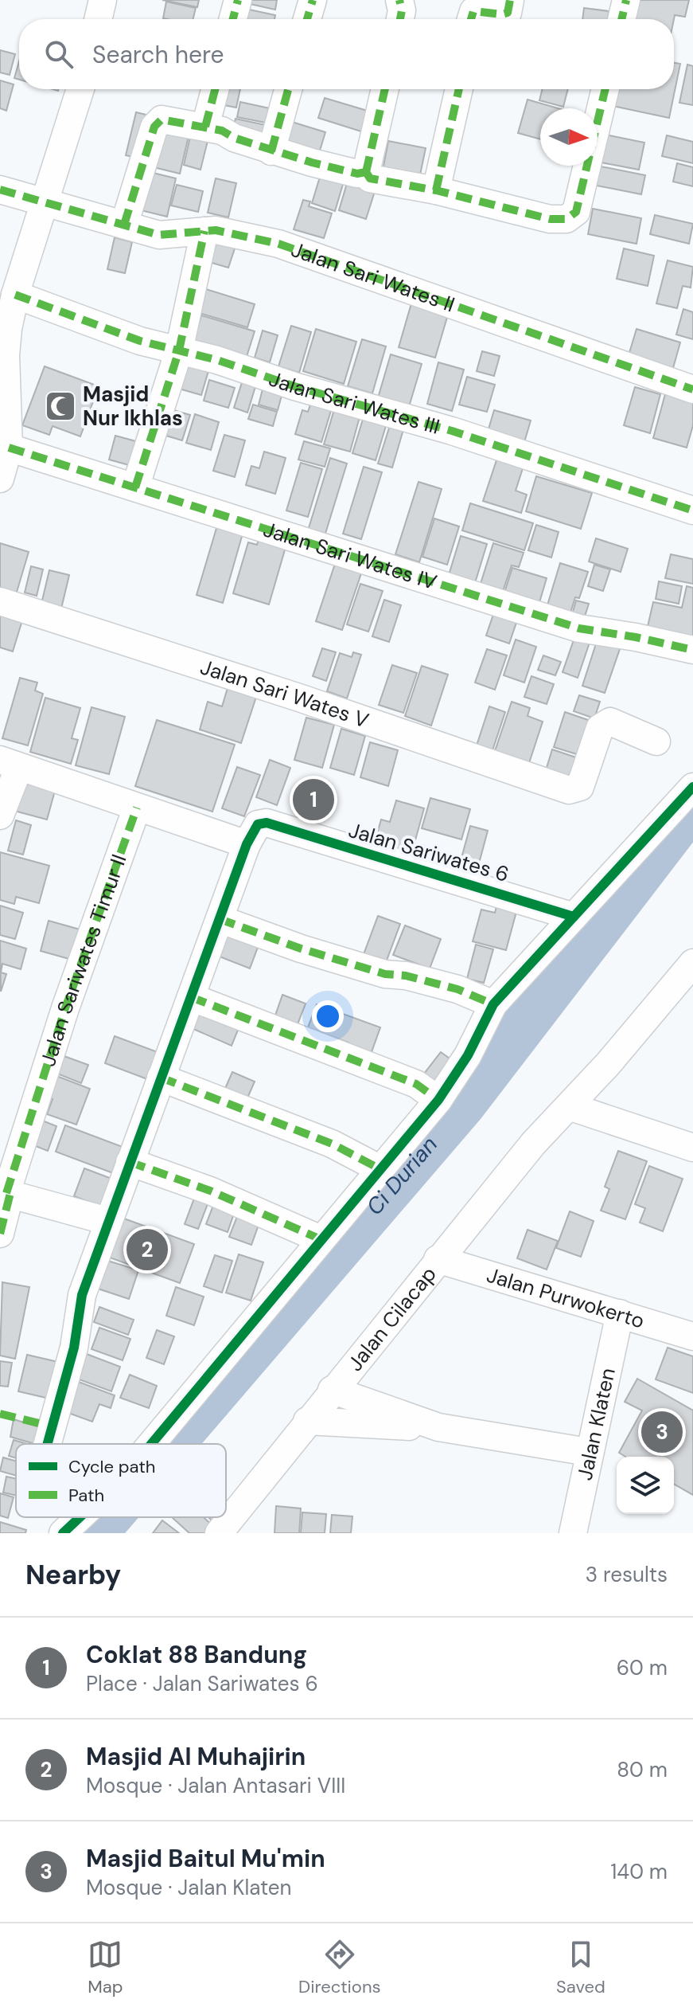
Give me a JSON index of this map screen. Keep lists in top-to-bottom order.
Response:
{
  "streets": {
    "street": [
      "Jalan Sari Wates II",
      "Jalan Sari Wates III",
      "Jalan Sari Wates IV",
      "Jalan Sari Wates V",
      "Jalan Sariwates 6",
      "Jalan Sariwates Timur II",
      "Jalan Purwokerto",
      "Jalan Cilacap",
      "Jalan Klaten"
    ]
  },
  "crossings": [
    ["Jalan Purwokerto", "Jalan Cilacap"],
    ["Jalan Purwokerto", "Jalan Klaten"]
  ],
  "water": ["Ci Durian"],
  "places": {
    "mosque": ["Masjid Nur Ikhlas"]
  },
  "legend": ["Cycle path", "Path"],
  "north": "right",
  "page": {
    "search": "Search here",
    "pins": ["1", "2", "3"],
    "heading": ["Nearby", "3 results"],
    "list": [
      {
        "mark": "1",
        "name": "Coklat 88 Bandung",
        "note": "Place · Jalan Sariwates 6",
        "value": "60 m"
      },
      {
        "mark": "2",
        "name": "Masjid Al Muhajirin",
        "note": "Mosque · Jalan Antasari VIII",
        "value": "80 m"
      },
      {
        "mark": "3",
        "name": "Masjid Baitul Mu'min",
        "note": "Mosque · Jalan Klaten",
        "value": "140 m"
      }
    ],
    "nav": ["Map", "Directions", "Saved"]
  }
}
